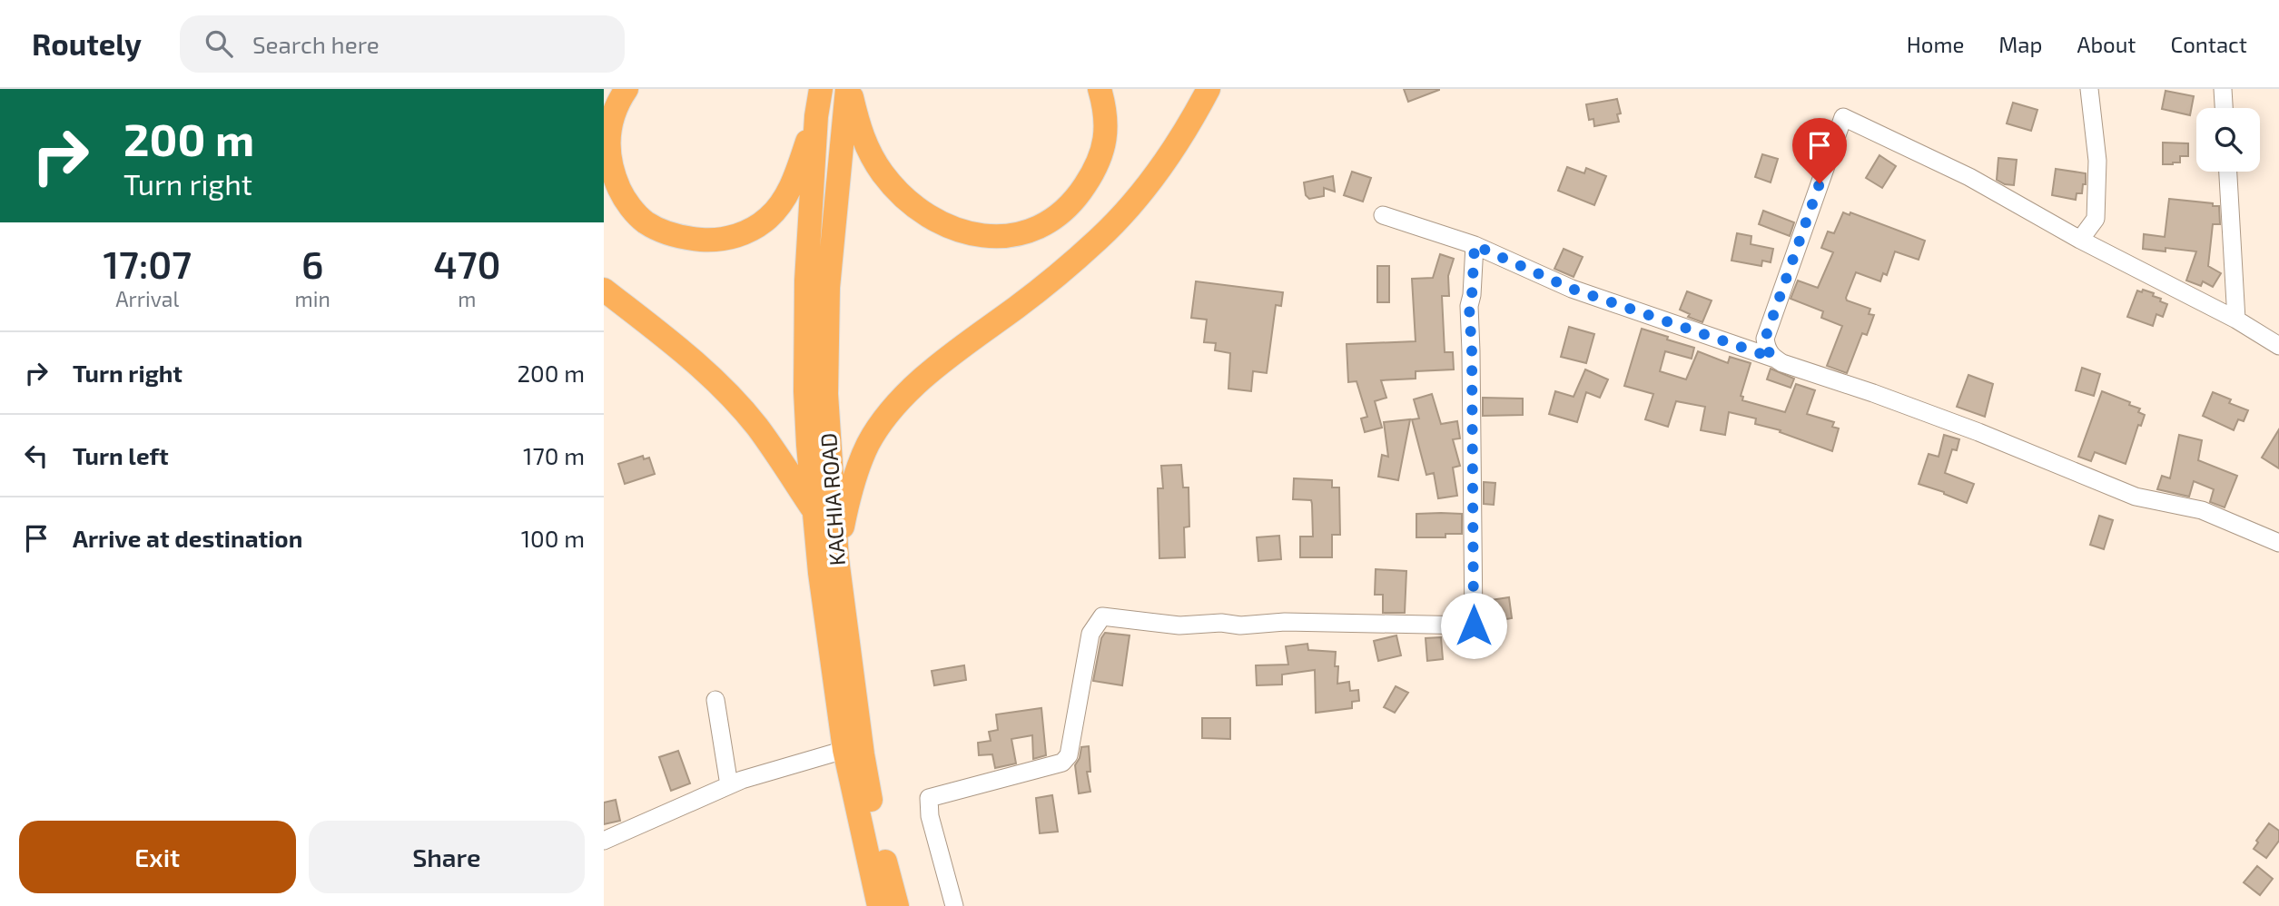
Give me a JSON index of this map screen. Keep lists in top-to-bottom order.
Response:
{
  "streets": {
    "highway": ["KACHIA ROAD"]
  },
  "page": {
    "header": "Routely",
    "search": "Search here",
    "nav": [
      "Home",
      "Map",
      "About",
      "Contact"
    ],
    "turn": ["200 m", "Turn right"],
    "eta": [
      "17:07",
      "Arrival",
      "6",
      "min",
      "470",
      "m"
    ],
    "list": [
      {
        "name": "Turn right",
        "value": "200 m"
      },
      {
        "name": "Turn left",
        "value": "170 m"
      },
      {
        "name": "Arrive at destination",
        "value": "100 m"
      }
    ],
    "buttons": ["Exit", "Share"]
  }
}
